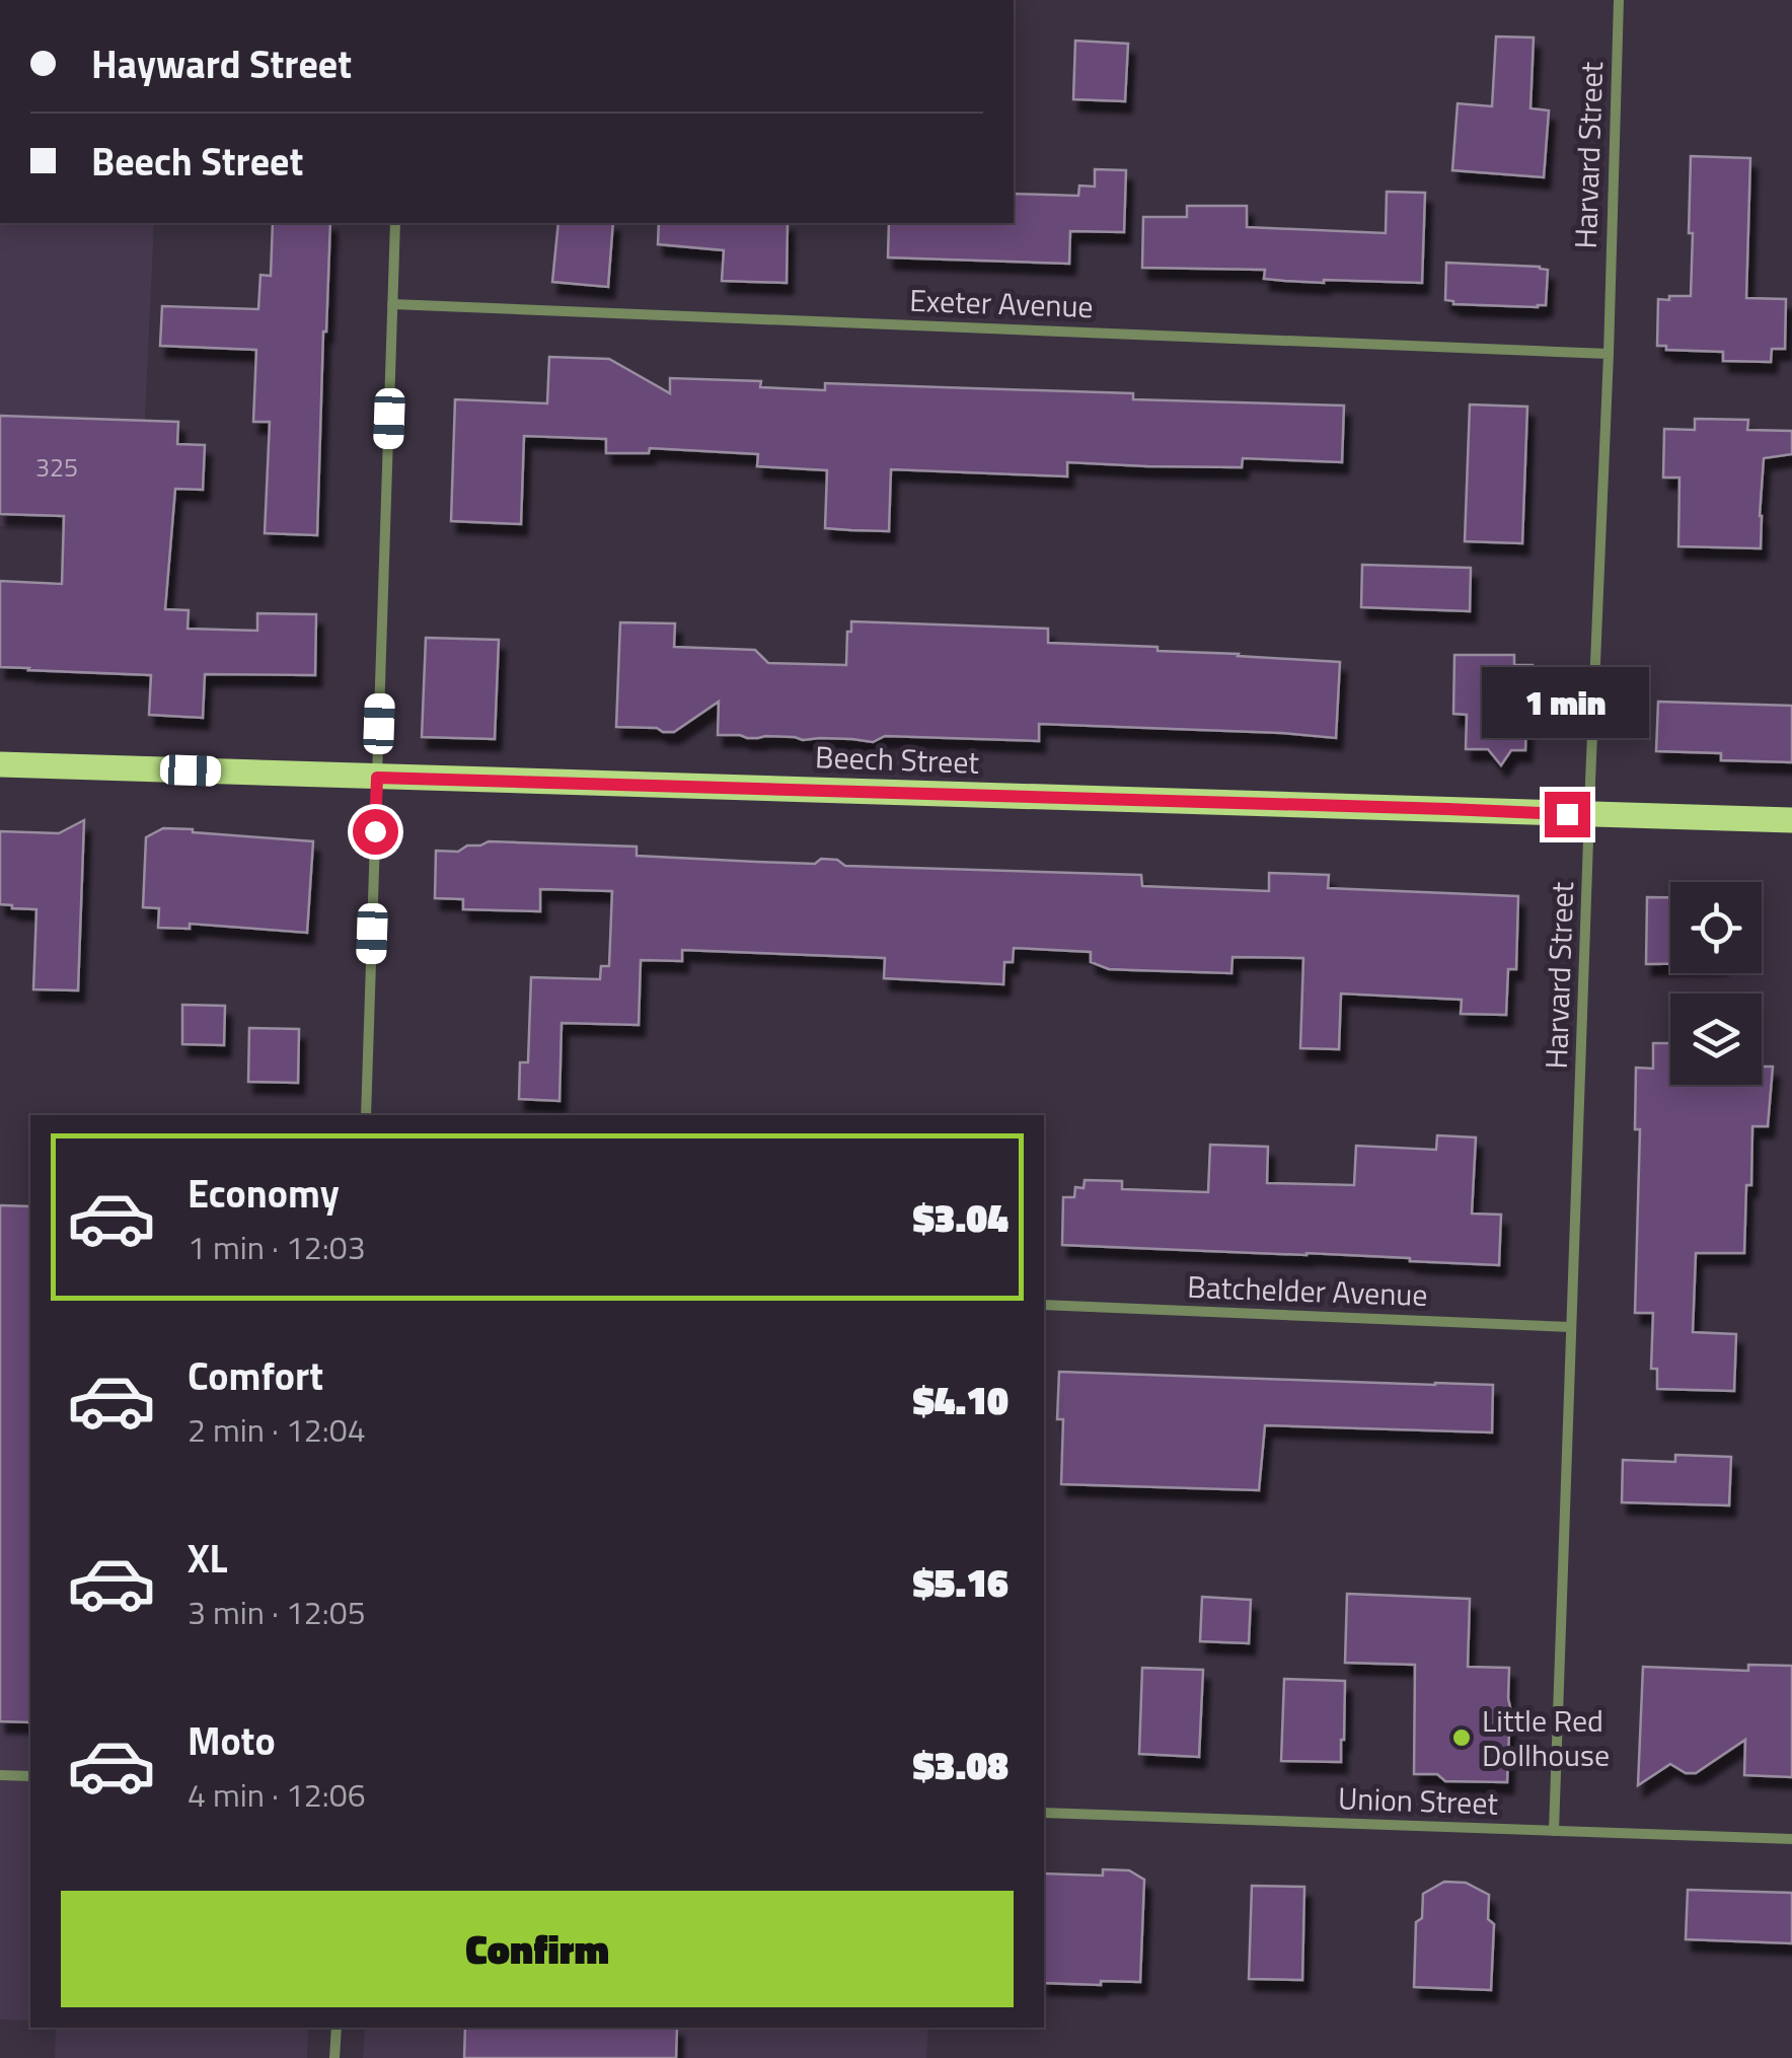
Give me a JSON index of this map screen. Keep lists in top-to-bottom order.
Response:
{
  "streets": {
    "main road": ["Beech Street"],
    "street": [
      "Harvard Street",
      "Exeter Avenue",
      "Batchelder Avenue",
      "Union Street"
    ]
  },
  "crossings": [
    ["Harvard Street", "Exeter Avenue"],
    ["Harvard Street", "Beech Street"],
    ["Harvard Street", "Batchelder Avenue"],
    ["Harvard Street", "Union Street"]
  ],
  "places": ["Little Red Dollhouse"],
  "house_numbers": ["325"],
  "page": {
    "banner": ["Hayward Street", "Beech Street"],
    "bubble": "1 min",
    "list": [
      {
        "name": "Economy",
        "note": "1 min · 12:03",
        "value": "$3.04"
      },
      {
        "name": "Comfort",
        "note": "2 min · 12:04",
        "value": "$4.10"
      },
      {
        "name": "XL",
        "note": "3 min · 12:05",
        "value": "$5.16"
      },
      {
        "name": "Moto",
        "note": "4 min · 12:06",
        "value": "$3.08"
      }
    ],
    "buttons": "Confirm"
  }
}
